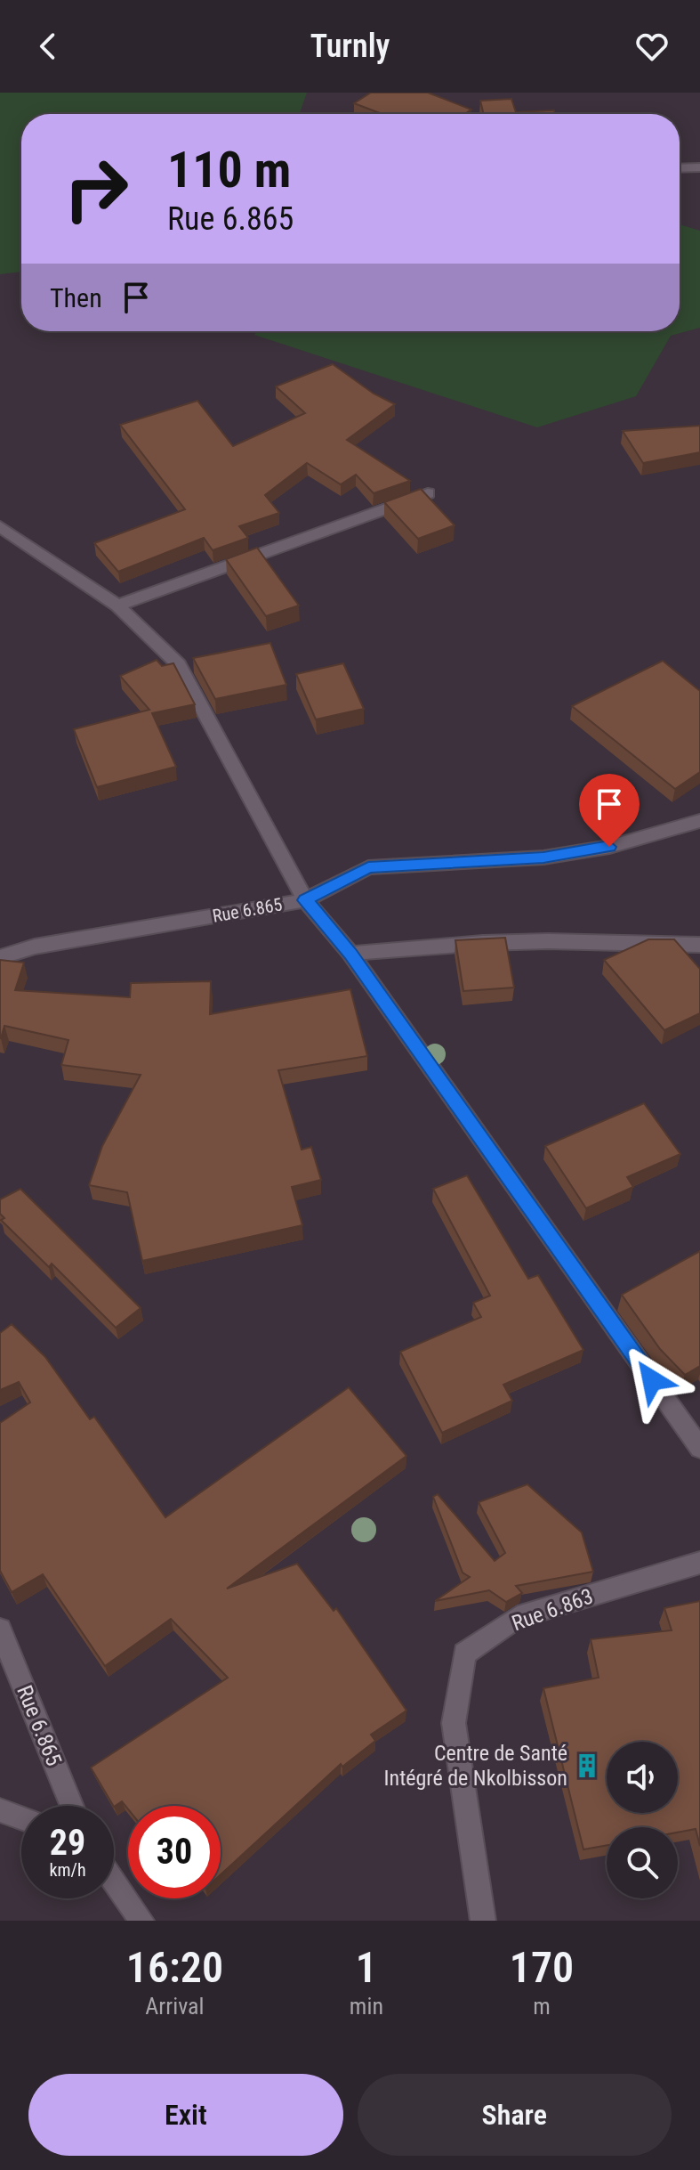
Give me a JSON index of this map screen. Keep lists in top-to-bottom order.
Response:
{
  "streets": {
    "street": ["Rue 6.865", "Rue 6.863"]
  },
  "places": {
    "building": ["Centre de Santé Intégré de Nkolbisson"]
  },
  "page": {
    "header": "Turnly",
    "turn": ["110 m", "Rue 6.865"],
    "then": "Then",
    "speed": "29 km/h",
    "limit": "30",
    "eta": [
      "16:20",
      "Arrival",
      "1",
      "min",
      "170",
      "m"
    ],
    "buttons": ["Exit", "Share"]
  }
}
